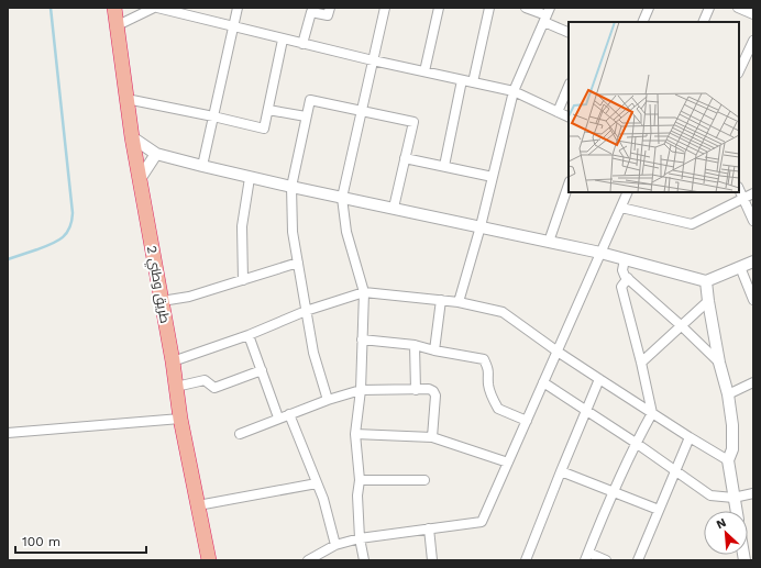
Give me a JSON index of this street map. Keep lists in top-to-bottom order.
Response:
{
  "streets": {
    "highway": ["طريق وطني 2"]
  },
  "scale_bar": "100 m",
  "north": "top left"
}
